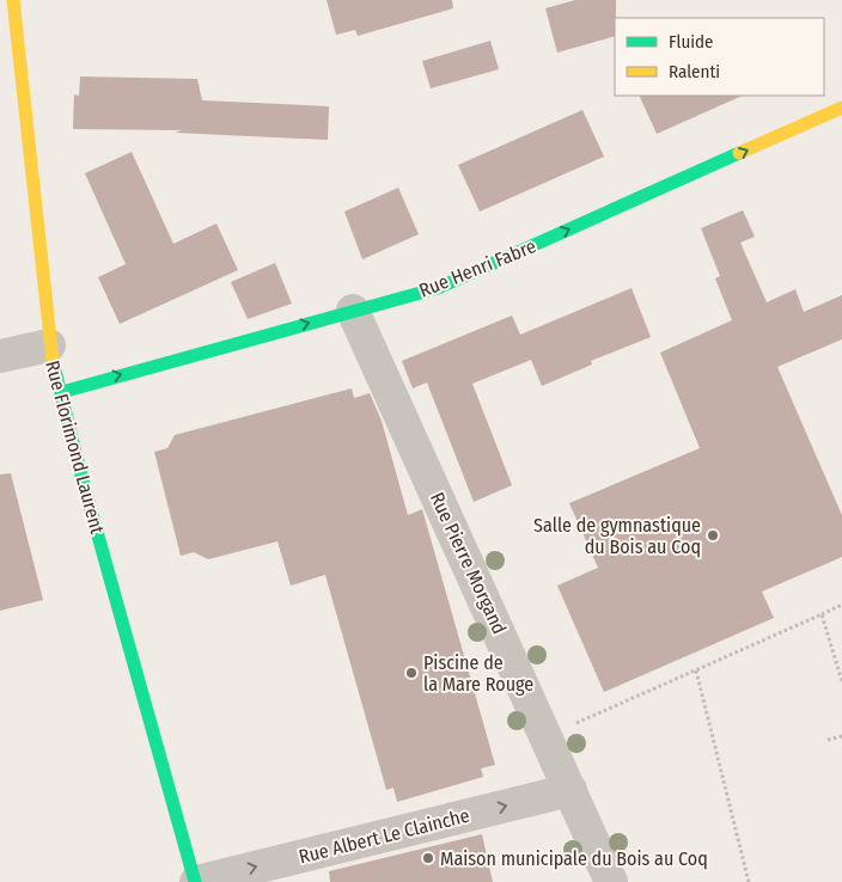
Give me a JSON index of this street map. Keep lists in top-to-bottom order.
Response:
{
  "streets": {
    "street": [
      "Rue Henri Fabre",
      "Rue Florimond Laurent",
      "Rue Pierre Morgand",
      "Rue Albert Le Clainche"
    ]
  },
  "crossings": [
    ["Rue Henri Fabre", "Rue Florimond Laurent"],
    ["Rue Henri Fabre", "Rue Pierre Morgand"],
    ["Rue Florimond Laurent", "Rue Albert Le Clainche"],
    ["Rue Pierre Morgand", "Rue Albert Le Clainche"]
  ],
  "one_way": ["Rue Henri Fabre", "Rue Albert Le Clainche"],
  "places": ["Salle de gymnastique du Bois au Coq", "Piscine de la Mare Rouge", "Maison municipale du Bois au Coq"],
  "legend": ["Fluide", "Ralenti"]
}
